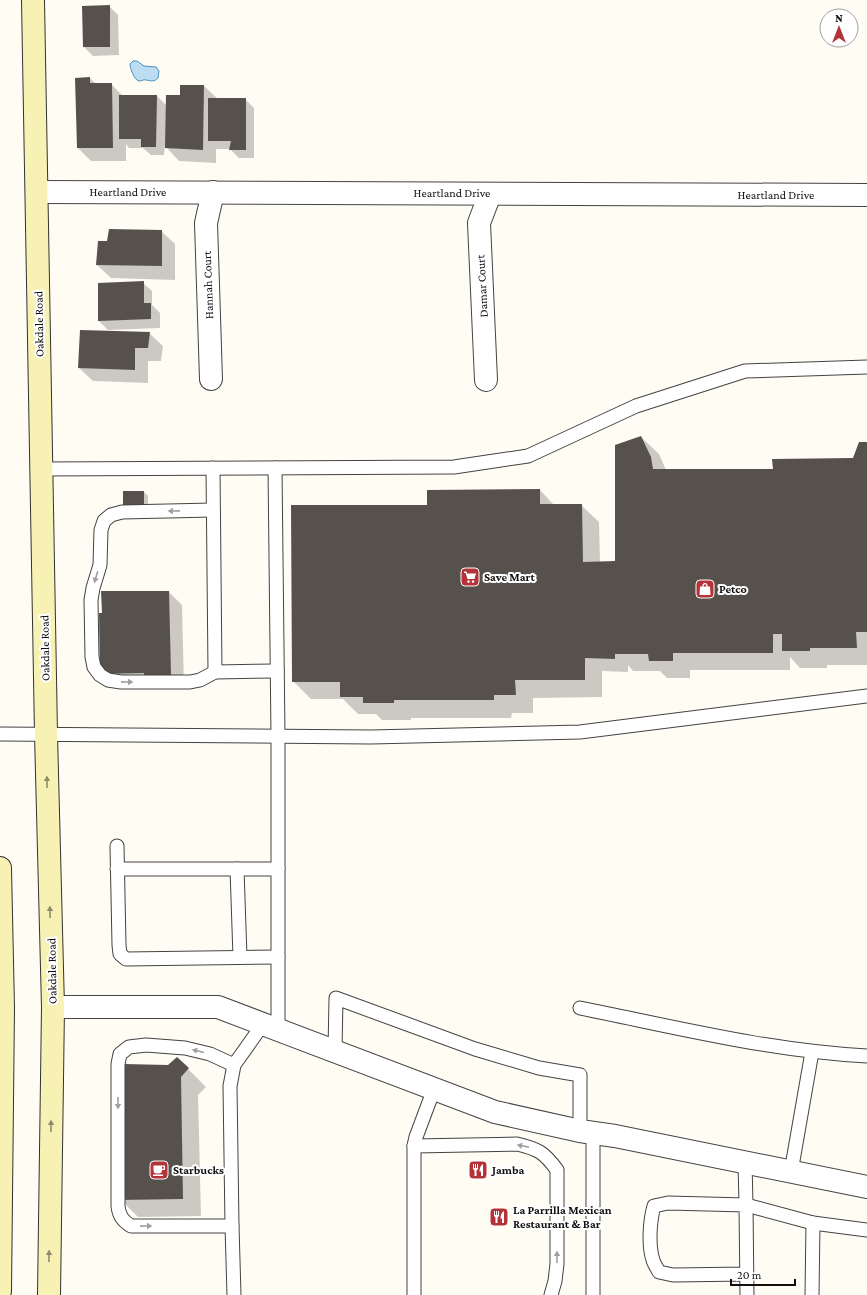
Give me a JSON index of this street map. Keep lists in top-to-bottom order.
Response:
{
  "streets": {
    "main road": ["Oakdale Road"],
    "street": ["Heartland Drive", "Hannah Court", "Damar Court"]
  },
  "crossings": [
    ["Heartland Drive", "Hannah Court"],
    ["Heartland Drive", "Damar Court"],
    ["Heartland Drive", "Oakdale Road"]
  ],
  "places": {
    "supermarket": ["Save Mart"],
    "shop": ["Petco"],
    "cafe": ["Starbucks"],
    "restaurant": ["Jamba", "La Parrilla Mexican Restaurant & Bar"]
  },
  "scale_bar": "20 m",
  "north": "top"
}
